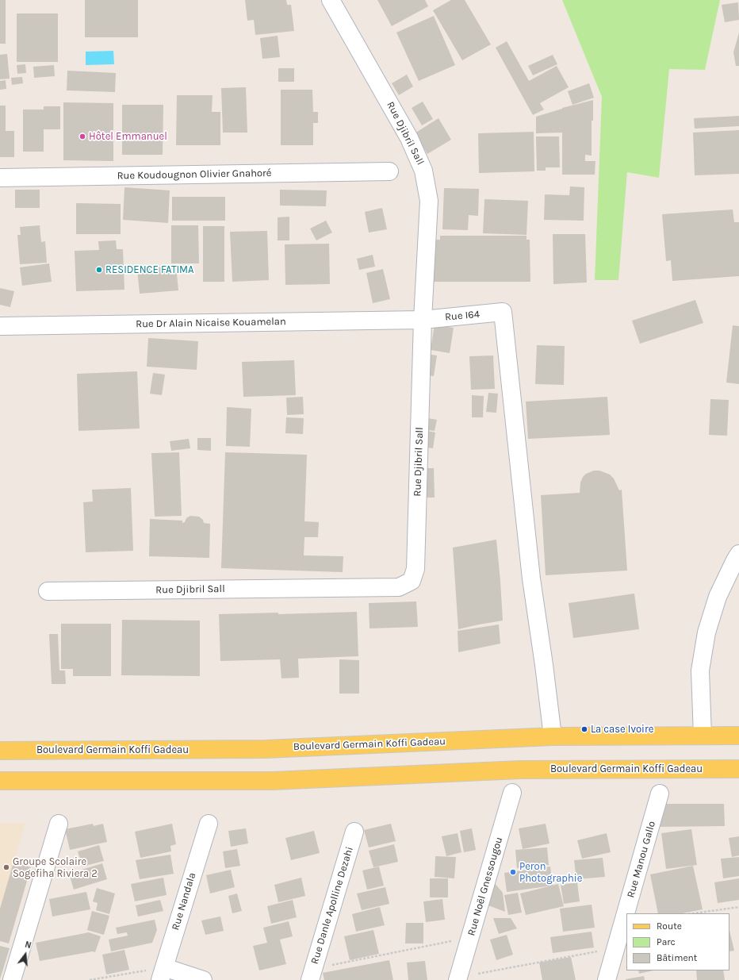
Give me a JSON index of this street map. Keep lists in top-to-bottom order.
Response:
{
  "streets": {
    "main road": ["Boulevard Germain Koffi Gadeau"],
    "street": [
      "Rue Djibril Sall",
      "Rue Koudougnon Olivier Gnahoré",
      "Rue I64",
      "Rue Dr Alain Nicaise Kouamelan",
      "Rue Manou Gallo",
      "Rue Noël Gnessougou",
      "Rue Nandala",
      "Rue Danle Apolline Dezahi"
    ]
  },
  "crossings": [
    ["Rue Djibril Sall", "Rue I64"],
    ["Rue Djibril Sall", "Rue Dr Alain Nicaise Kouamelan"],
    ["Rue I64", "Rue Dr Alain Nicaise Kouamelan"],
    ["Rue I64", "Boulevard Germain Koffi Gadeau"]
  ],
  "places": [
    "Hôtel Emmanuel",
    "RESIDENCE FATIMA",
    "La case Ivoire",
    "Groupe Scolaire Sogefiha Riviera 2",
    "Peron Photographie"
  ],
  "legend": ["Route", "Parc", "Bâtiment"],
  "north": "top"
}
